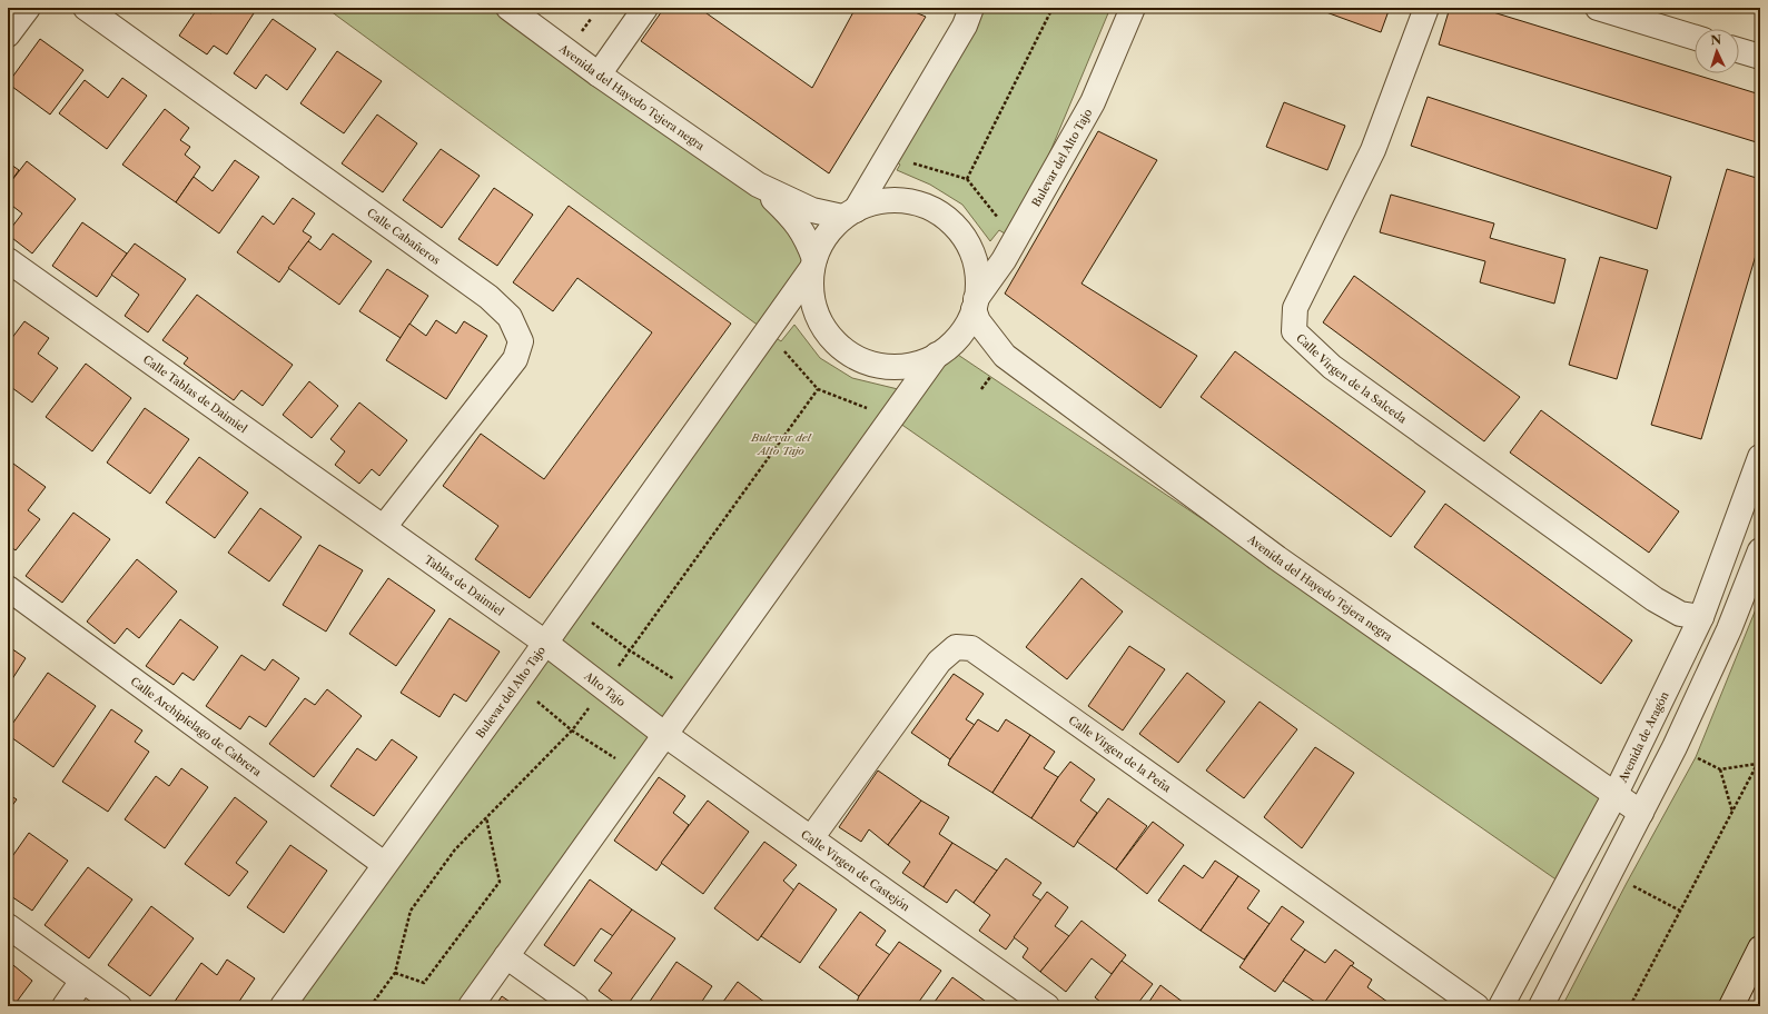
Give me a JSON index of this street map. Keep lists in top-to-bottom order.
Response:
{
  "streets": {
    "street": [
      "Avenida del Hayedo Tejera negra",
      "Bulevar del Alto Tajo",
      "Calle Cabañeros",
      "Calle Virgen de la Salceda",
      "Calle Tablas de Daimiel",
      "Tablas de Daimiel",
      "Alto Tajo",
      "Calle Archipielago de Cabrera",
      "Avenida de Aragón",
      "Calle Virgen de la Peña",
      "Calle Virgen de Castejón"
    ]
  },
  "crossings": [
    ["Avenida del Hayedo Tejera negra", "Bulevar del Alto Tajo"],
    ["Avenida del Hayedo Tejera negra", "Avenida de Aragón"],
    ["Bulevar del Alto Tajo", "Tablas de Daimiel"],
    ["Bulevar del Alto Tajo", "Alto Tajo"],
    ["Bulevar del Alto Tajo", "Calle Archipielago de Cabrera"],
    ["Calle Cabañeros", "Calle Tablas de Daimiel"],
    ["Calle Cabañeros", "Tablas de Daimiel"],
    ["Calle Virgen de la Salceda", "Avenida de Aragón"],
    ["Calle Tablas de Daimiel", "Tablas de Daimiel"],
    ["Tablas de Daimiel", "Alto Tajo"],
    ["Alto Tajo", "Calle Virgen de Castejón"],
    ["Calle Virgen de la Peña", "Calle Virgen de Castejón"]
  ],
  "parks": ["Bulevar del Alto Tajo"],
  "north": "top"
}
